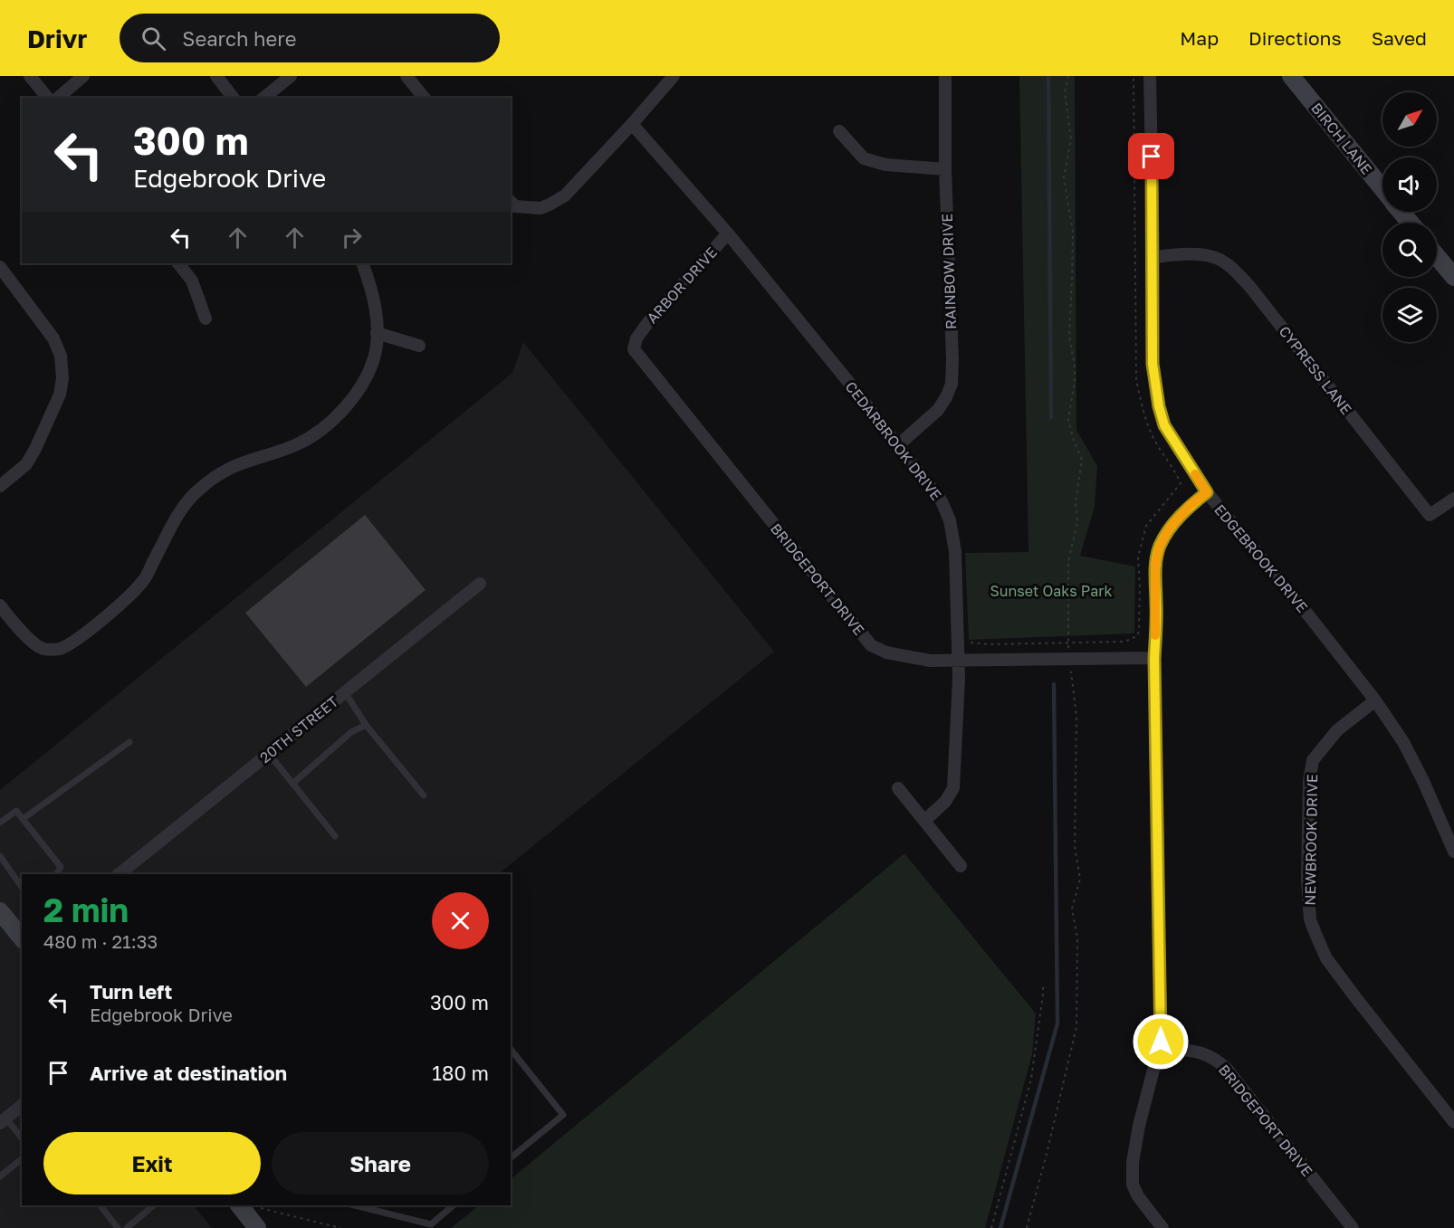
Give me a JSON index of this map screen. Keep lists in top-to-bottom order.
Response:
{
  "streets": {
    "street": [
      "BIRCH LANE",
      "RAINBOW DRIVE",
      "ARBOR DRIVE",
      "CYPRESS LANE",
      "CEDARBROOK DRIVE",
      "EDGEBROOK DRIVE",
      "BRIDGEPORT DRIVE",
      "20TH STREET",
      "NEWBROOK DRIVE"
    ]
  },
  "crossings": [
    ["RAINBOW DRIVE", "CEDARBROOK DRIVE"],
    ["ARBOR DRIVE", "CEDARBROOK DRIVE"],
    ["ARBOR DRIVE", "BRIDGEPORT DRIVE"],
    ["CYPRESS LANE", "EDGEBROOK DRIVE"],
    ["CEDARBROOK DRIVE", "BRIDGEPORT DRIVE"],
    ["EDGEBROOK DRIVE", "NEWBROOK DRIVE"]
  ],
  "parks": ["Sunset Oaks Park"],
  "north": "top right",
  "page": {
    "header": "Drivr",
    "search": "Search here",
    "nav": ["Map", "Directions", "Saved"],
    "turn": ["300 m", "Edgebrook Drive"],
    "heading": ["2 min", "480 m · 21:33"],
    "list": [
      {
        "name": "Turn left",
        "note": "Edgebrook Drive",
        "value": "300 m"
      },
      {
        "name": "Arrive at destination",
        "value": "180 m"
      }
    ],
    "buttons": ["Exit", "Share"]
  }
}
